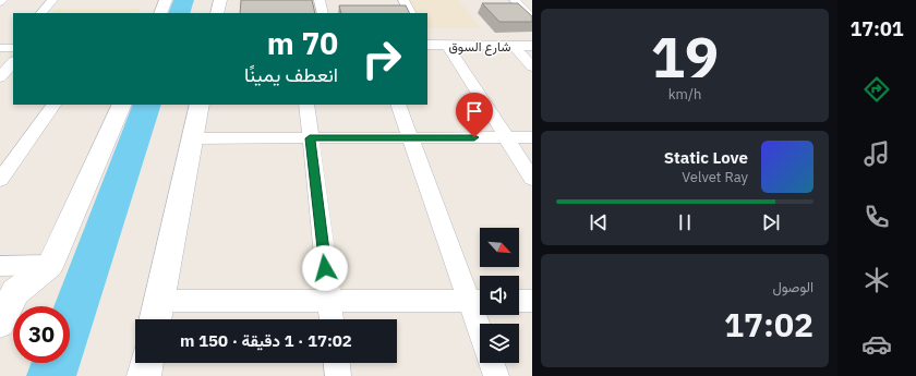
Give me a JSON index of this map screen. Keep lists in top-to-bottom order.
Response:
{
  "streets": {
    "street": ["شارع السوق"]
  },
  "north": "bottom right",
  "page": {
    "tabs": "17:01",
    "tile": [
      ["19", "km/h"],
      ["الوصول", "17:02"]
    ],
    "turn": ["70 m", "انعطف يمينًا"],
    "song": ["Static Love", "Velvet Ray"],
    "limit": "30",
    "trip": "17:02 · 1 دقيقة · 150 m"
  }
}
